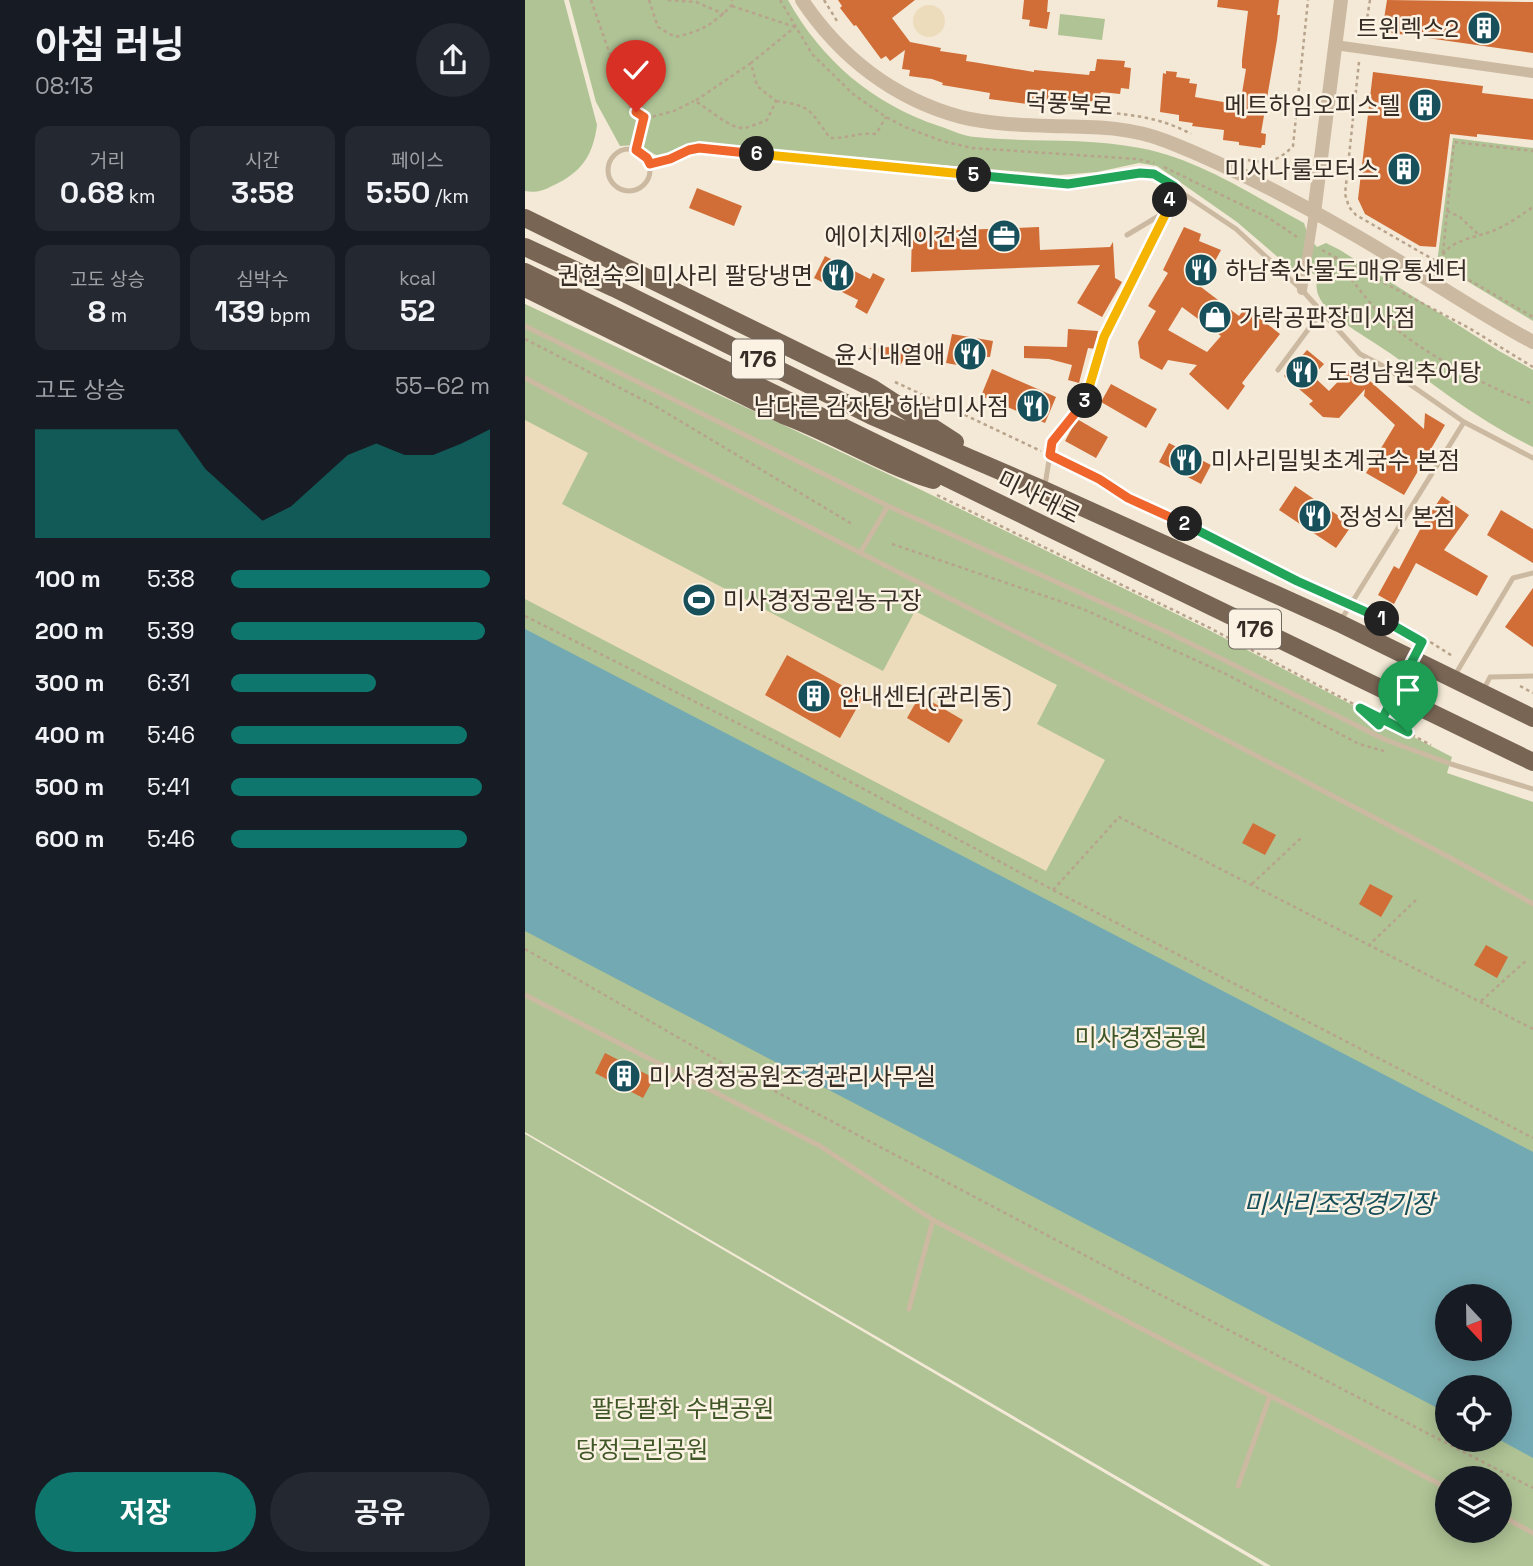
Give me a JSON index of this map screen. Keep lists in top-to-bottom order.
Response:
{
  "streets": {
    "main road": ["176", "미사대로"],
    "street": ["덕풍북로"]
  },
  "water": ["미사리조정경기장"],
  "parks": ["미사경정공원", "팔당팔화 수변공원", "당정근린공원"],
  "places": {
    "building": [
      "트윈렉스2",
      "메트하임오피스텔",
      "미사나룰모터스",
      "안내센터(관리동)",
      "미사경정공원조경관리사무실"
    ],
    "office": ["에이치제이건설"],
    "restaurant": [
      "하남축산물도매유통센터",
      "권현숙의 미사리 팔당냉면",
      "윤시내열애",
      "도령남원추어탕",
      "남다른 감자탕 하남미사점",
      "미사리밀빛초계국수 본점",
      "정성식 본점"
    ],
    "shop": ["가락공판장미사점"],
    "sports": ["미사경정공원농구장"]
  },
  "north": "bottom",
  "page": {
    "heading": ["아침 러닝", "08:13"],
    "stats": [
      ["거리", "0.68 km"],
      ["시간", "3:58"],
      ["페이스", "5:50 /km"],
      ["고도 상승", "8 m"],
      ["심박수", "139 bpm"],
      ["kcal", "52"]
    ],
    "pins": [
      "6",
      "5",
      "4",
      "3",
      "2",
      "1"
    ],
    "chart": ["고도 상승", "55–62 m"],
    "list": [
      {
        "name": "100 m",
        "note": "5:38"
      },
      {
        "name": "200 m",
        "note": "5:39"
      },
      {
        "name": "300 m",
        "note": "6:31"
      },
      {
        "name": "400 m",
        "note": "5:46"
      },
      {
        "name": "500 m",
        "note": "5:41"
      },
      {
        "name": "600 m",
        "note": "5:46"
      }
    ],
    "buttons": ["저장", "공유"]
  }
}
